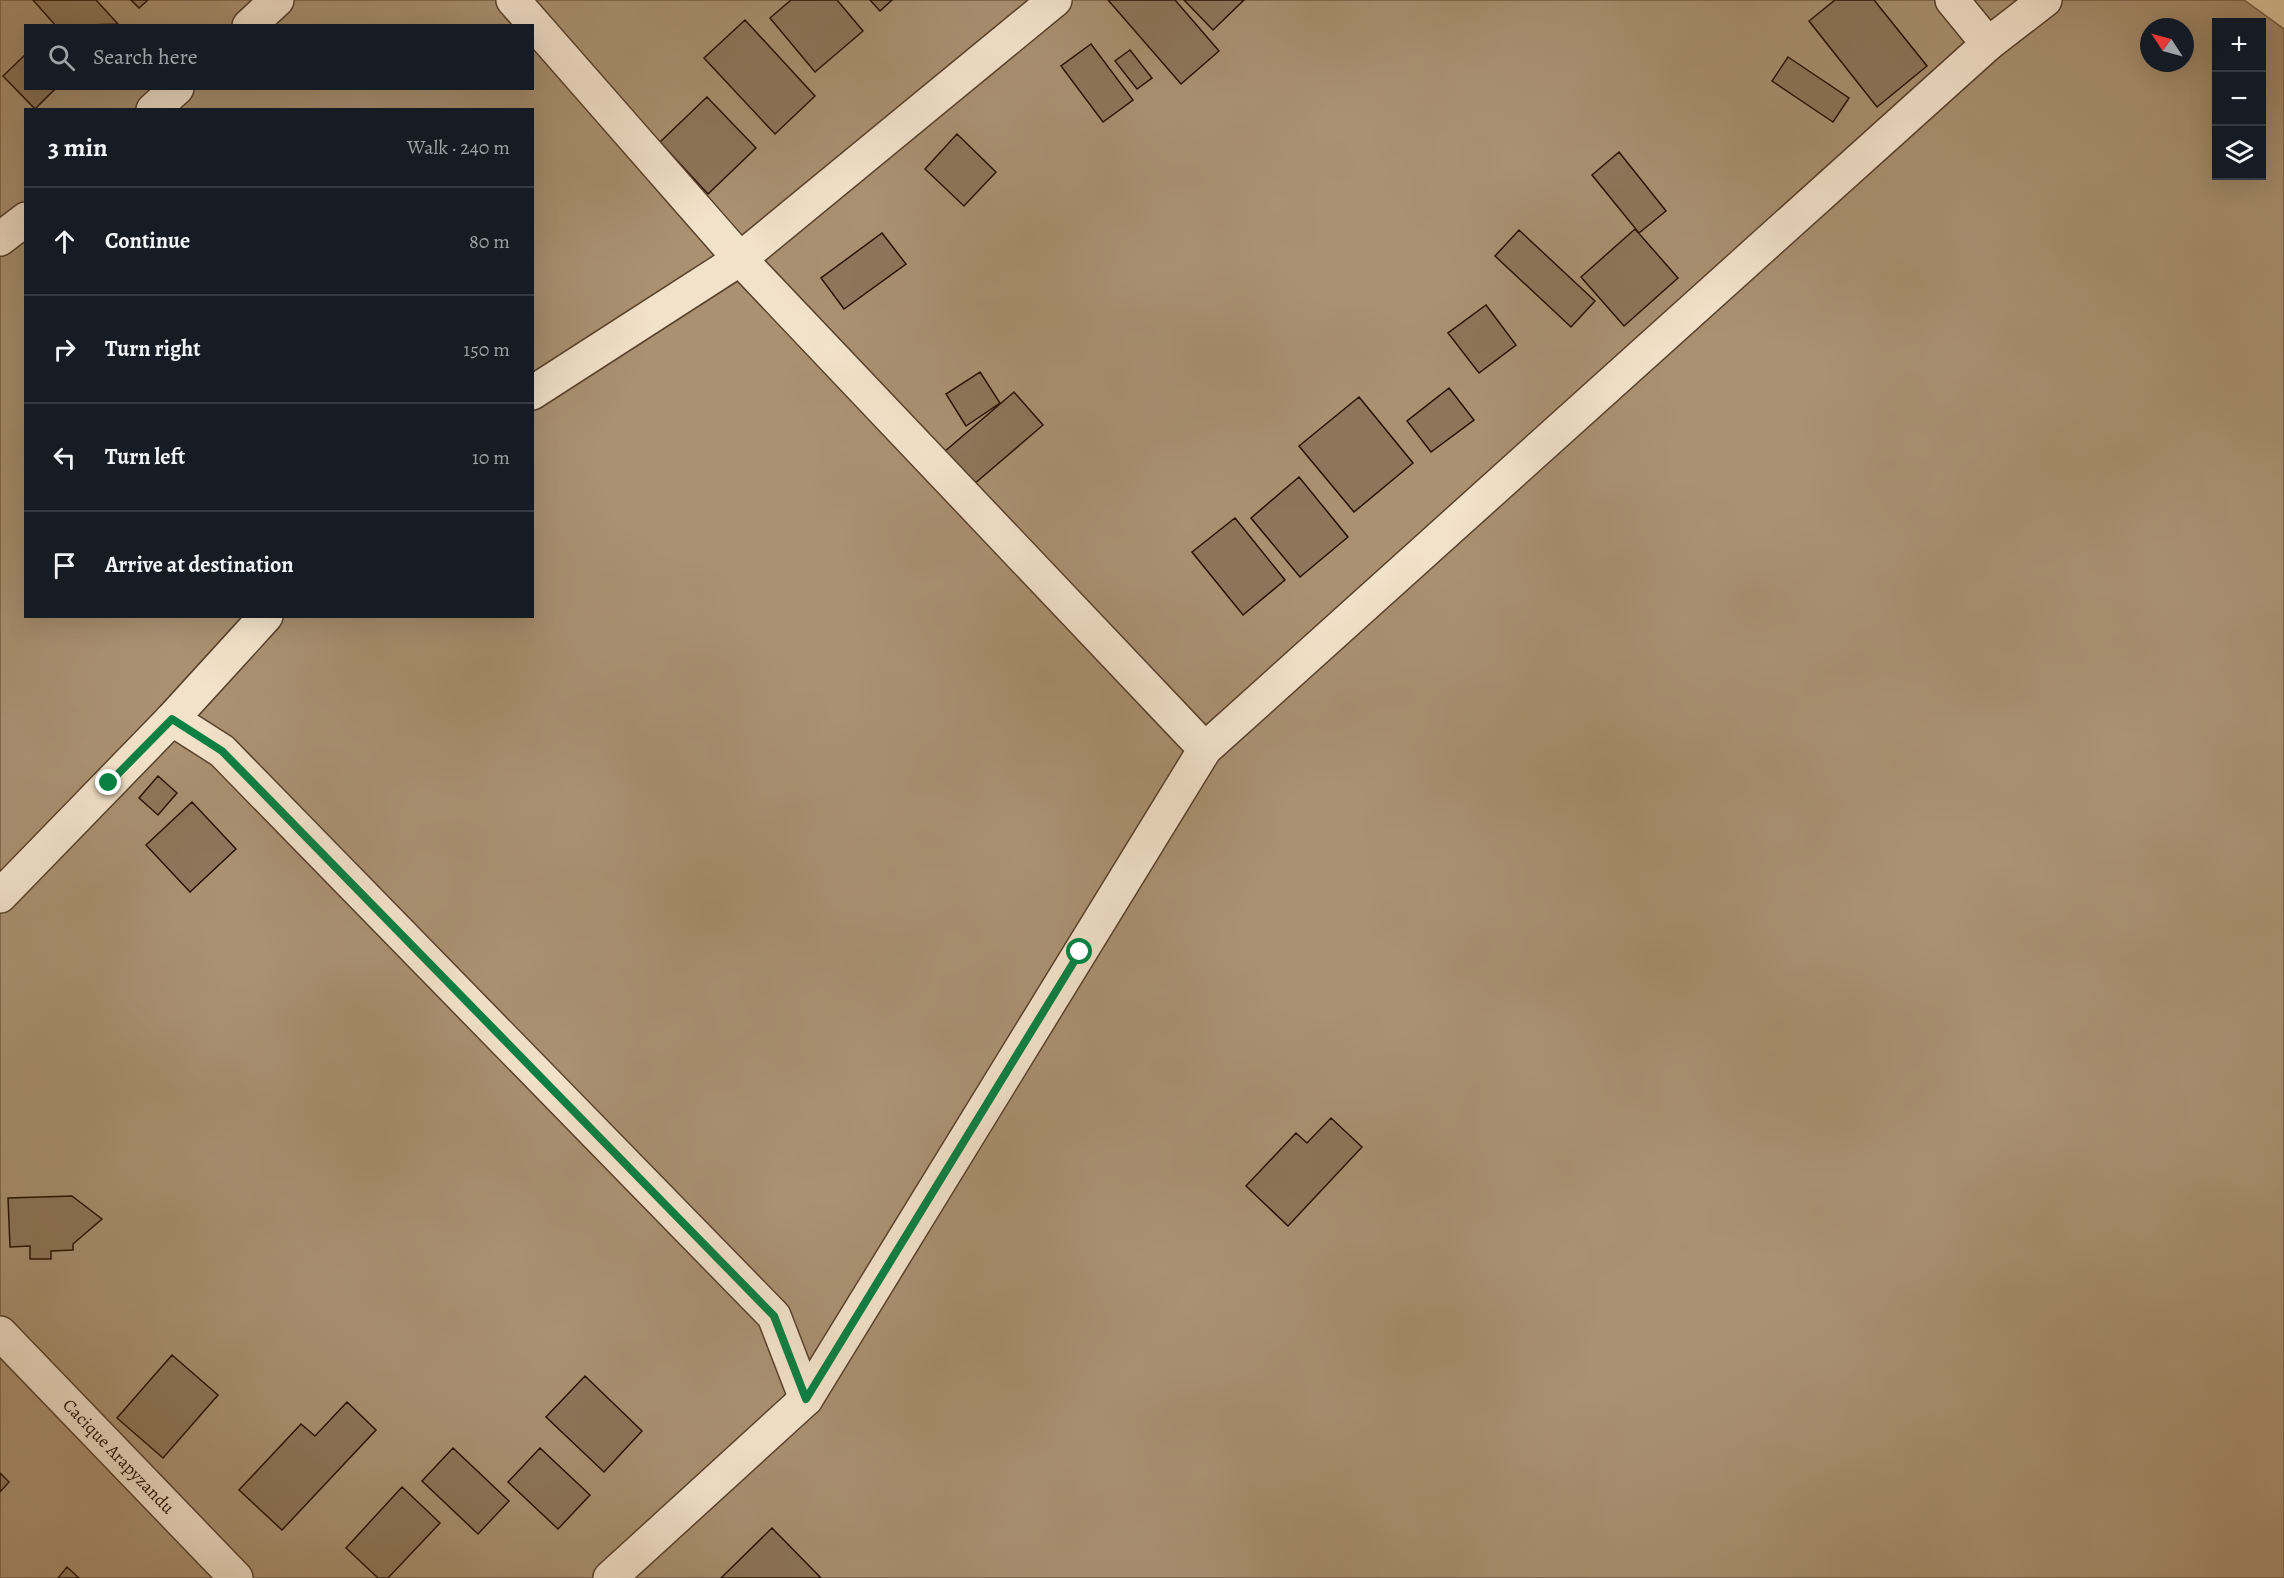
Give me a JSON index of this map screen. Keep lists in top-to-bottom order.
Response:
{
  "streets": {
    "street": ["Cacique Arapyzandu"]
  },
  "north": "top left",
  "page": {
    "map_buttons": ["+", "−"],
    "search": "Search here",
    "heading": ["3 min", "Walk · 240 m"],
    "list": [
      ["Continue", "80 m"],
      ["Turn right", "150 m"],
      ["Turn left", "10 m"],
      "Arrive at destination"
    ]
  }
}
